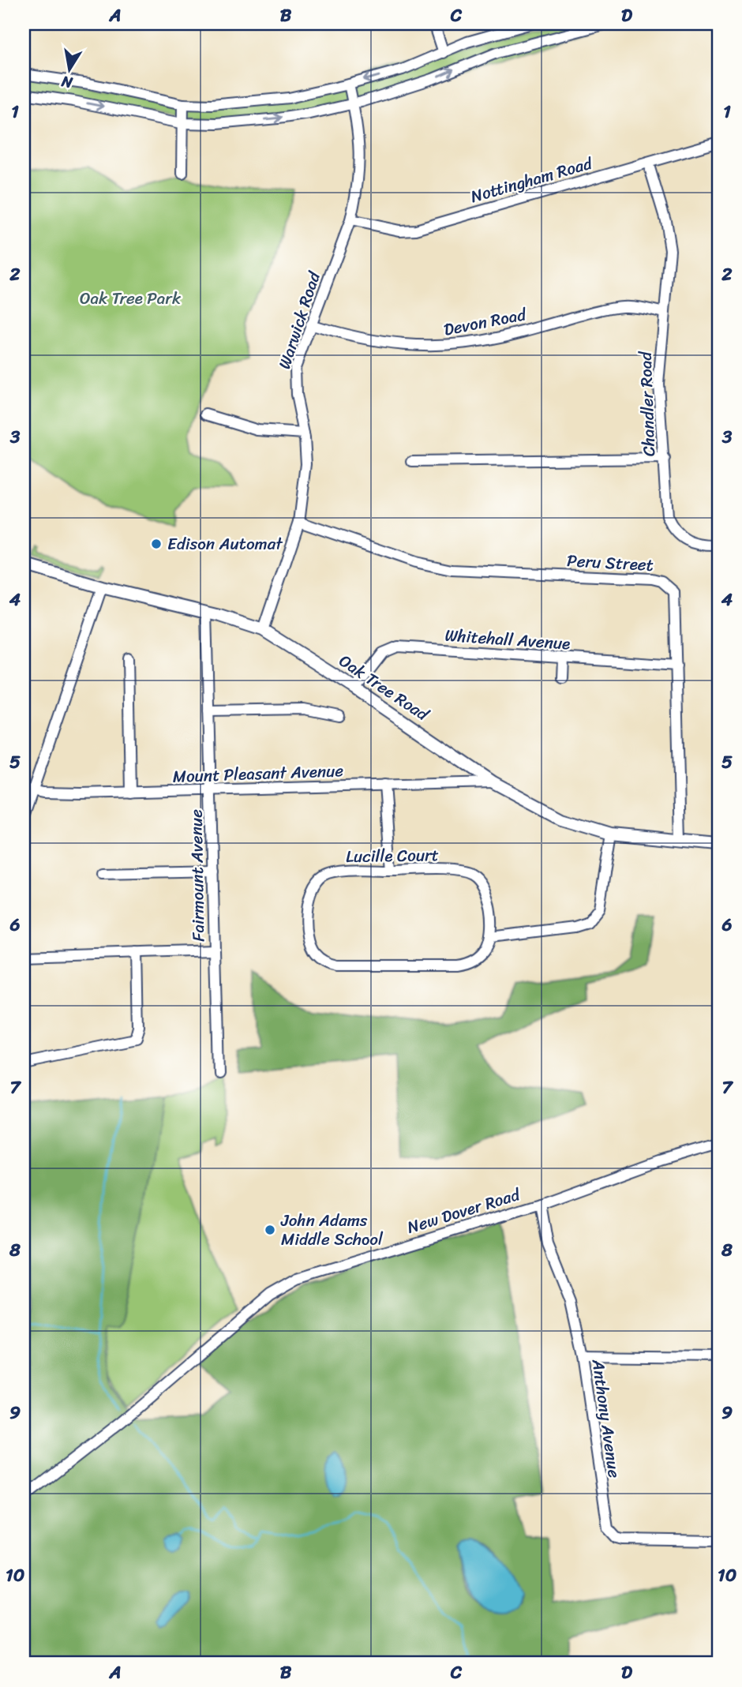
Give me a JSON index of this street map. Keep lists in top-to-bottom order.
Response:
{
  "streets": {
    "main road": ["Oak Tree Road"],
    "street": [
      "Nottingham Road",
      "Warwick Road",
      "Devon Road",
      "Chandler Road",
      "Peru Street",
      "Whitehall Avenue",
      "Mount Pleasant Avenue",
      "Lucille Court",
      "Fairmount Avenue",
      "New Dover Road",
      "Anthony Avenue"
    ]
  },
  "crossings": [
    ["Nottingham Road", "Warwick Road"],
    ["Nottingham Road", "Chandler Road"],
    ["Warwick Road", "Devon Road"],
    ["Warwick Road", "Peru Street"],
    ["Warwick Road", "Oak Tree Road"],
    ["Devon Road", "Chandler Road"],
    ["Peru Street", "Whitehall Avenue"],
    ["Peru Street", "Oak Tree Road"],
    ["Whitehall Avenue", "Oak Tree Road"],
    ["Oak Tree Road", "Mount Pleasant Avenue"],
    ["Oak Tree Road", "Fairmount Avenue"],
    ["Mount Pleasant Avenue", "Fairmount Avenue"],
    ["New Dover Road", "Anthony Avenue"]
  ],
  "parks": ["Oak Tree Park"],
  "places": ["Edison Automat", "John Adams Middle School"],
  "north": "bottom",
  "grid": {
    "columns": [
      "A",
      "B",
      "C",
      "D"
    ],
    "rows": [
      "1",
      "2",
      "3",
      "4",
      "5",
      "6",
      "7",
      "8",
      "9",
      "10"
    ]
  }
}
